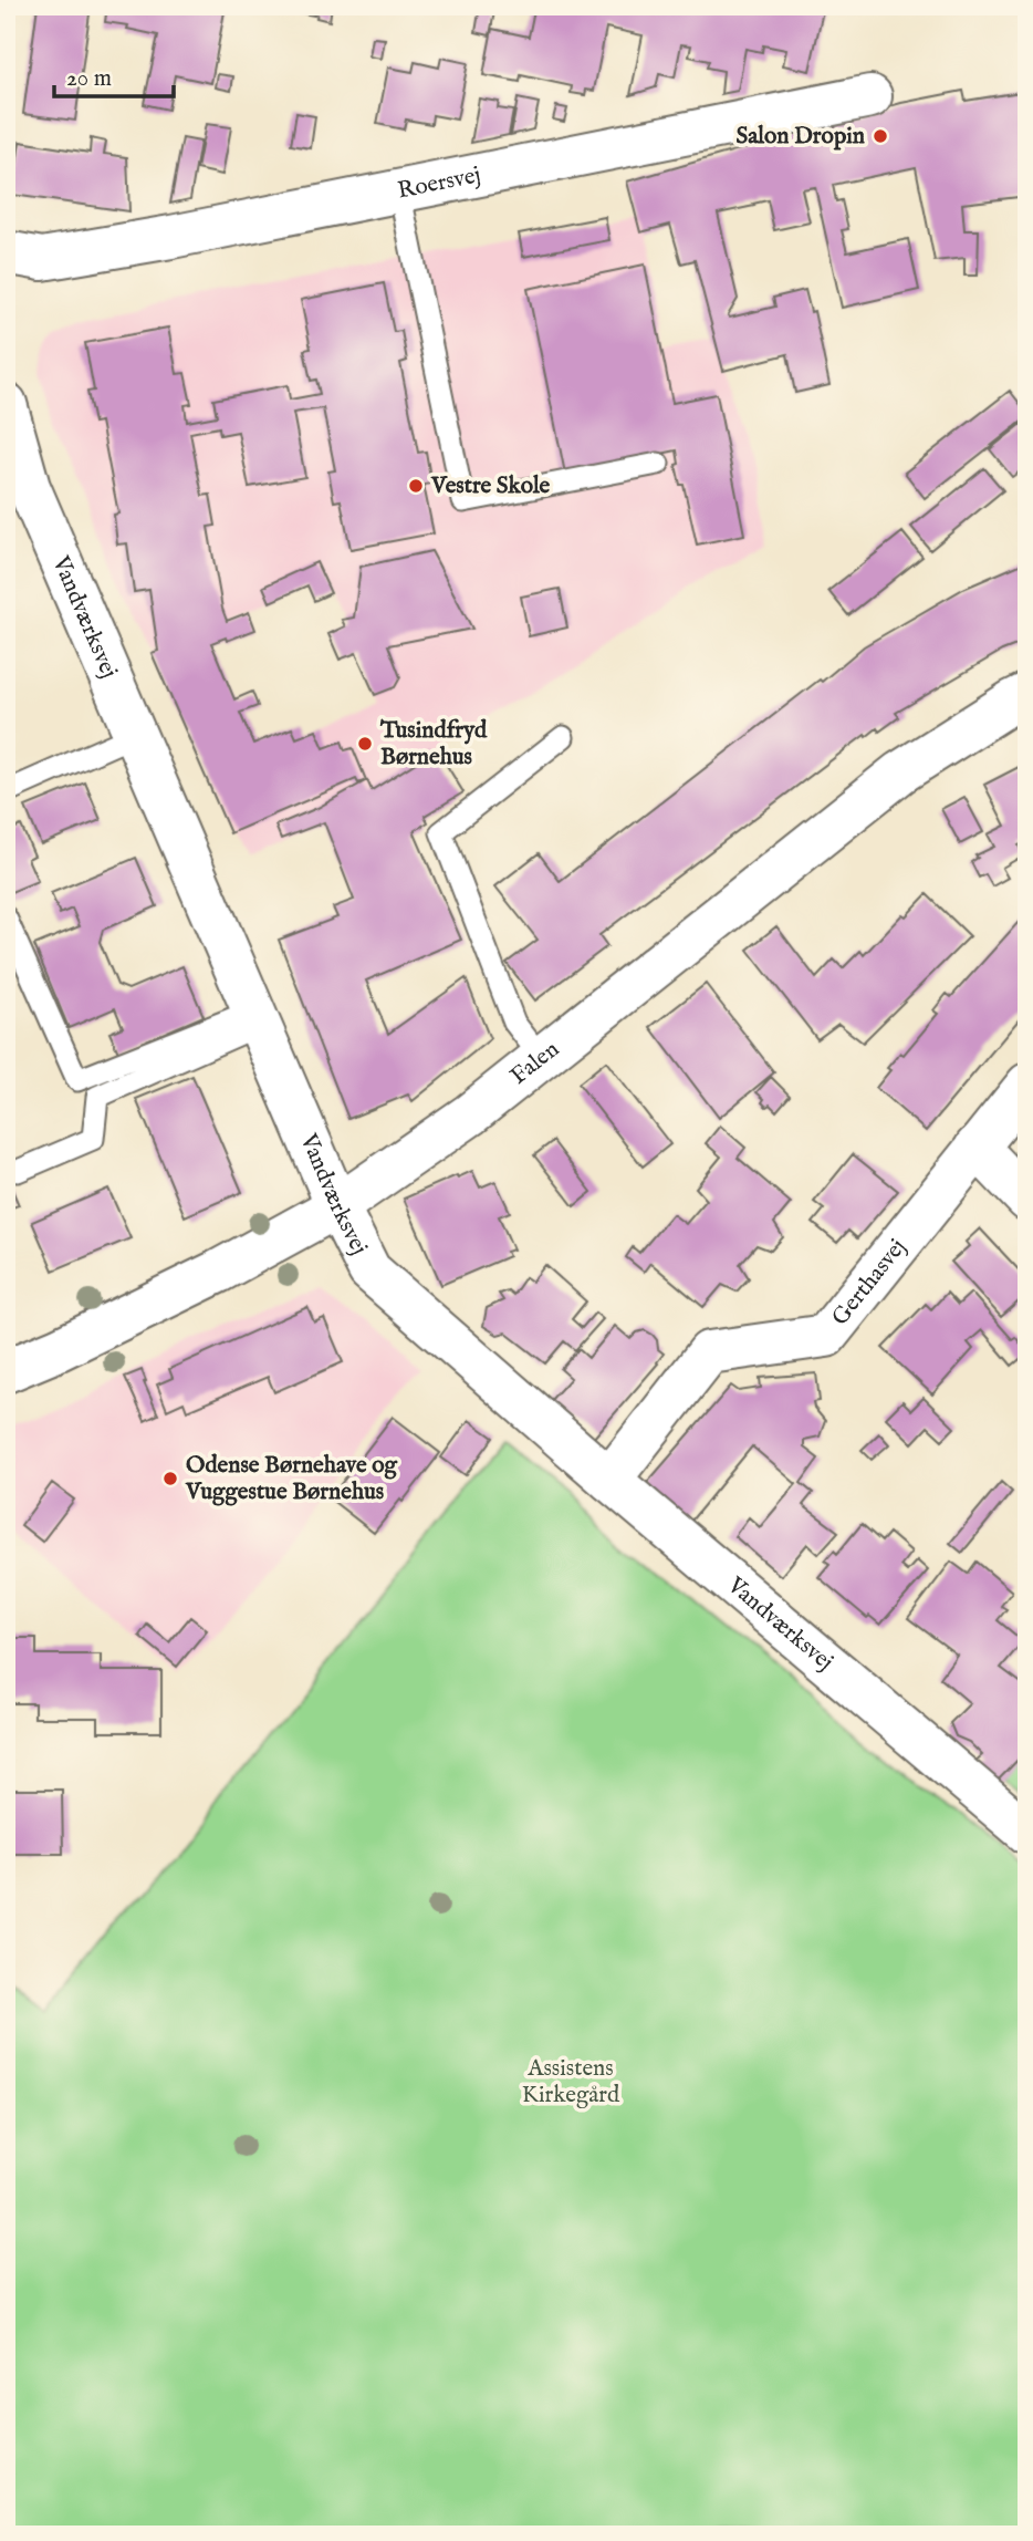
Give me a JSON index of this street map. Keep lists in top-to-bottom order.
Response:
{
  "streets": {
    "street": [
      "Roersvej",
      "Vandværksvej",
      "Falen",
      "Gerthasvej"
    ]
  },
  "crossings": [
    ["Vandværksvej", "Falen"],
    ["Vandværksvej", "Gerthasvej"]
  ],
  "parks": ["Assistens Kirkegård"],
  "places": [
    "Salon Dropin",
    "Vestre Skole",
    "Tusindfryd Børnehus",
    "Odense Børnehave og Vuggestue Børnehus"
  ],
  "scale_bar": "20 m"
}
